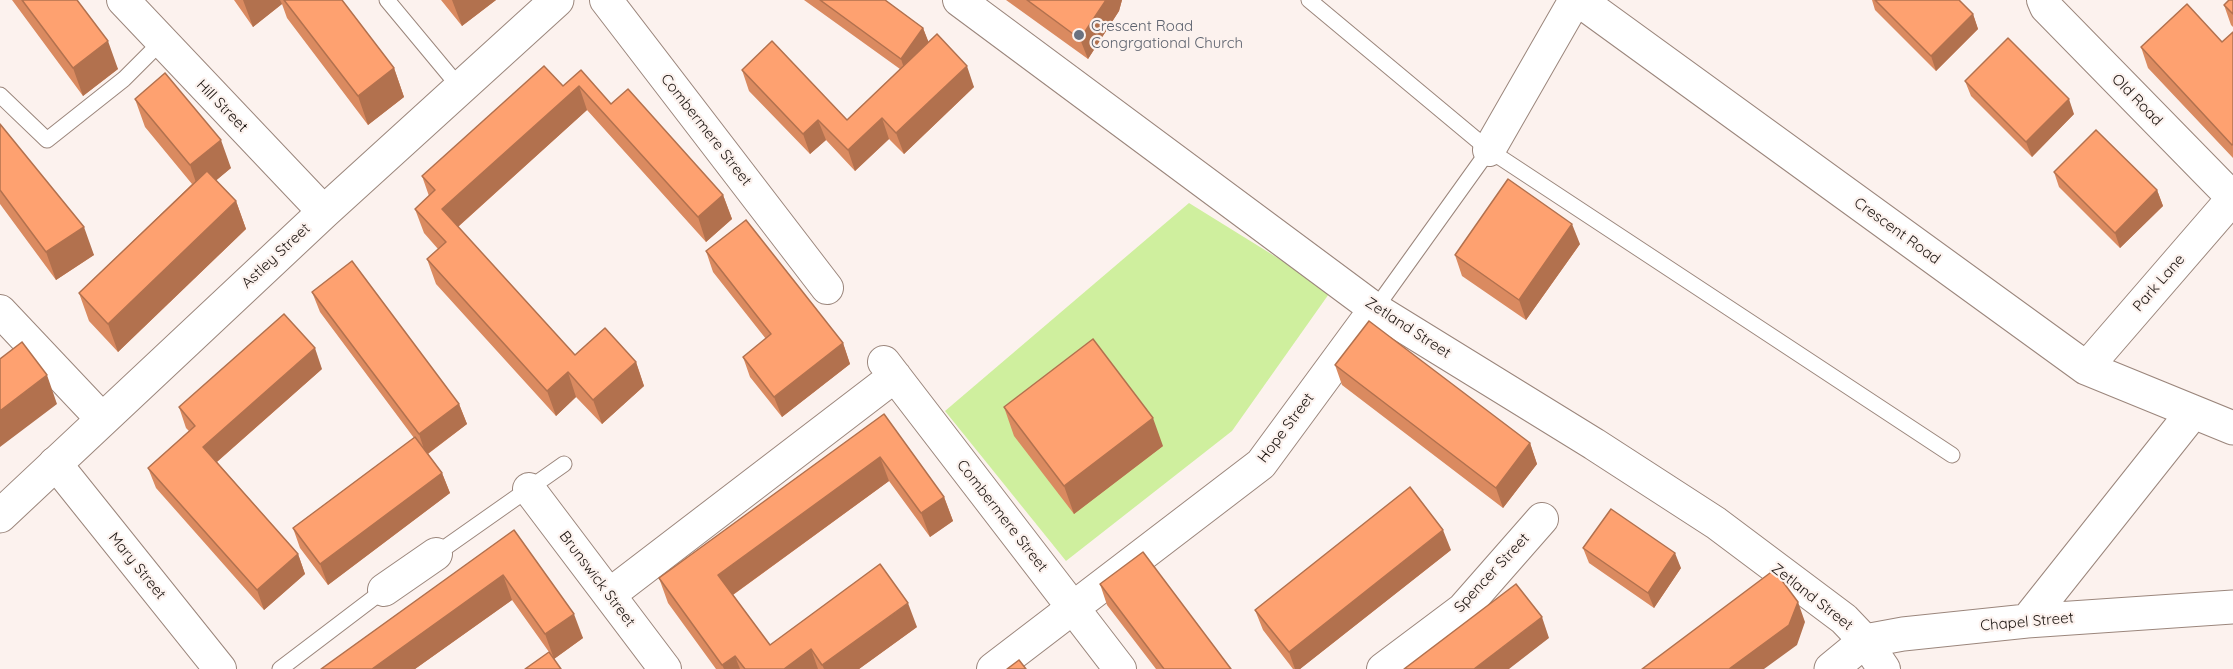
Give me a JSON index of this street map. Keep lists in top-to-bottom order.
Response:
{
  "streets": {
    "main road": ["Crescent Road", "Astley Street", "Chapel Street"],
    "street": [
      "Old Road",
      "Hill Street",
      "Combermere Street",
      "Park Lane",
      "Zetland Street",
      "Hope Street",
      "Mary Street",
      "Spencer Street",
      "Brunswick Street"
    ]
  },
  "crossings": [
    ["Old Road", "Park Lane"],
    ["Hill Street", "Astley Street"],
    ["Combermere Street", "Hope Street"],
    ["Combermere Street", "Brunswick Street"],
    ["Crescent Road", "Park Lane"],
    ["Astley Street", "Mary Street"],
    ["Zetland Street", "Hope Street"],
    ["Zetland Street", "Chapel Street"]
  ],
  "places": ["Crescent Road Congrgational Church"]
}
